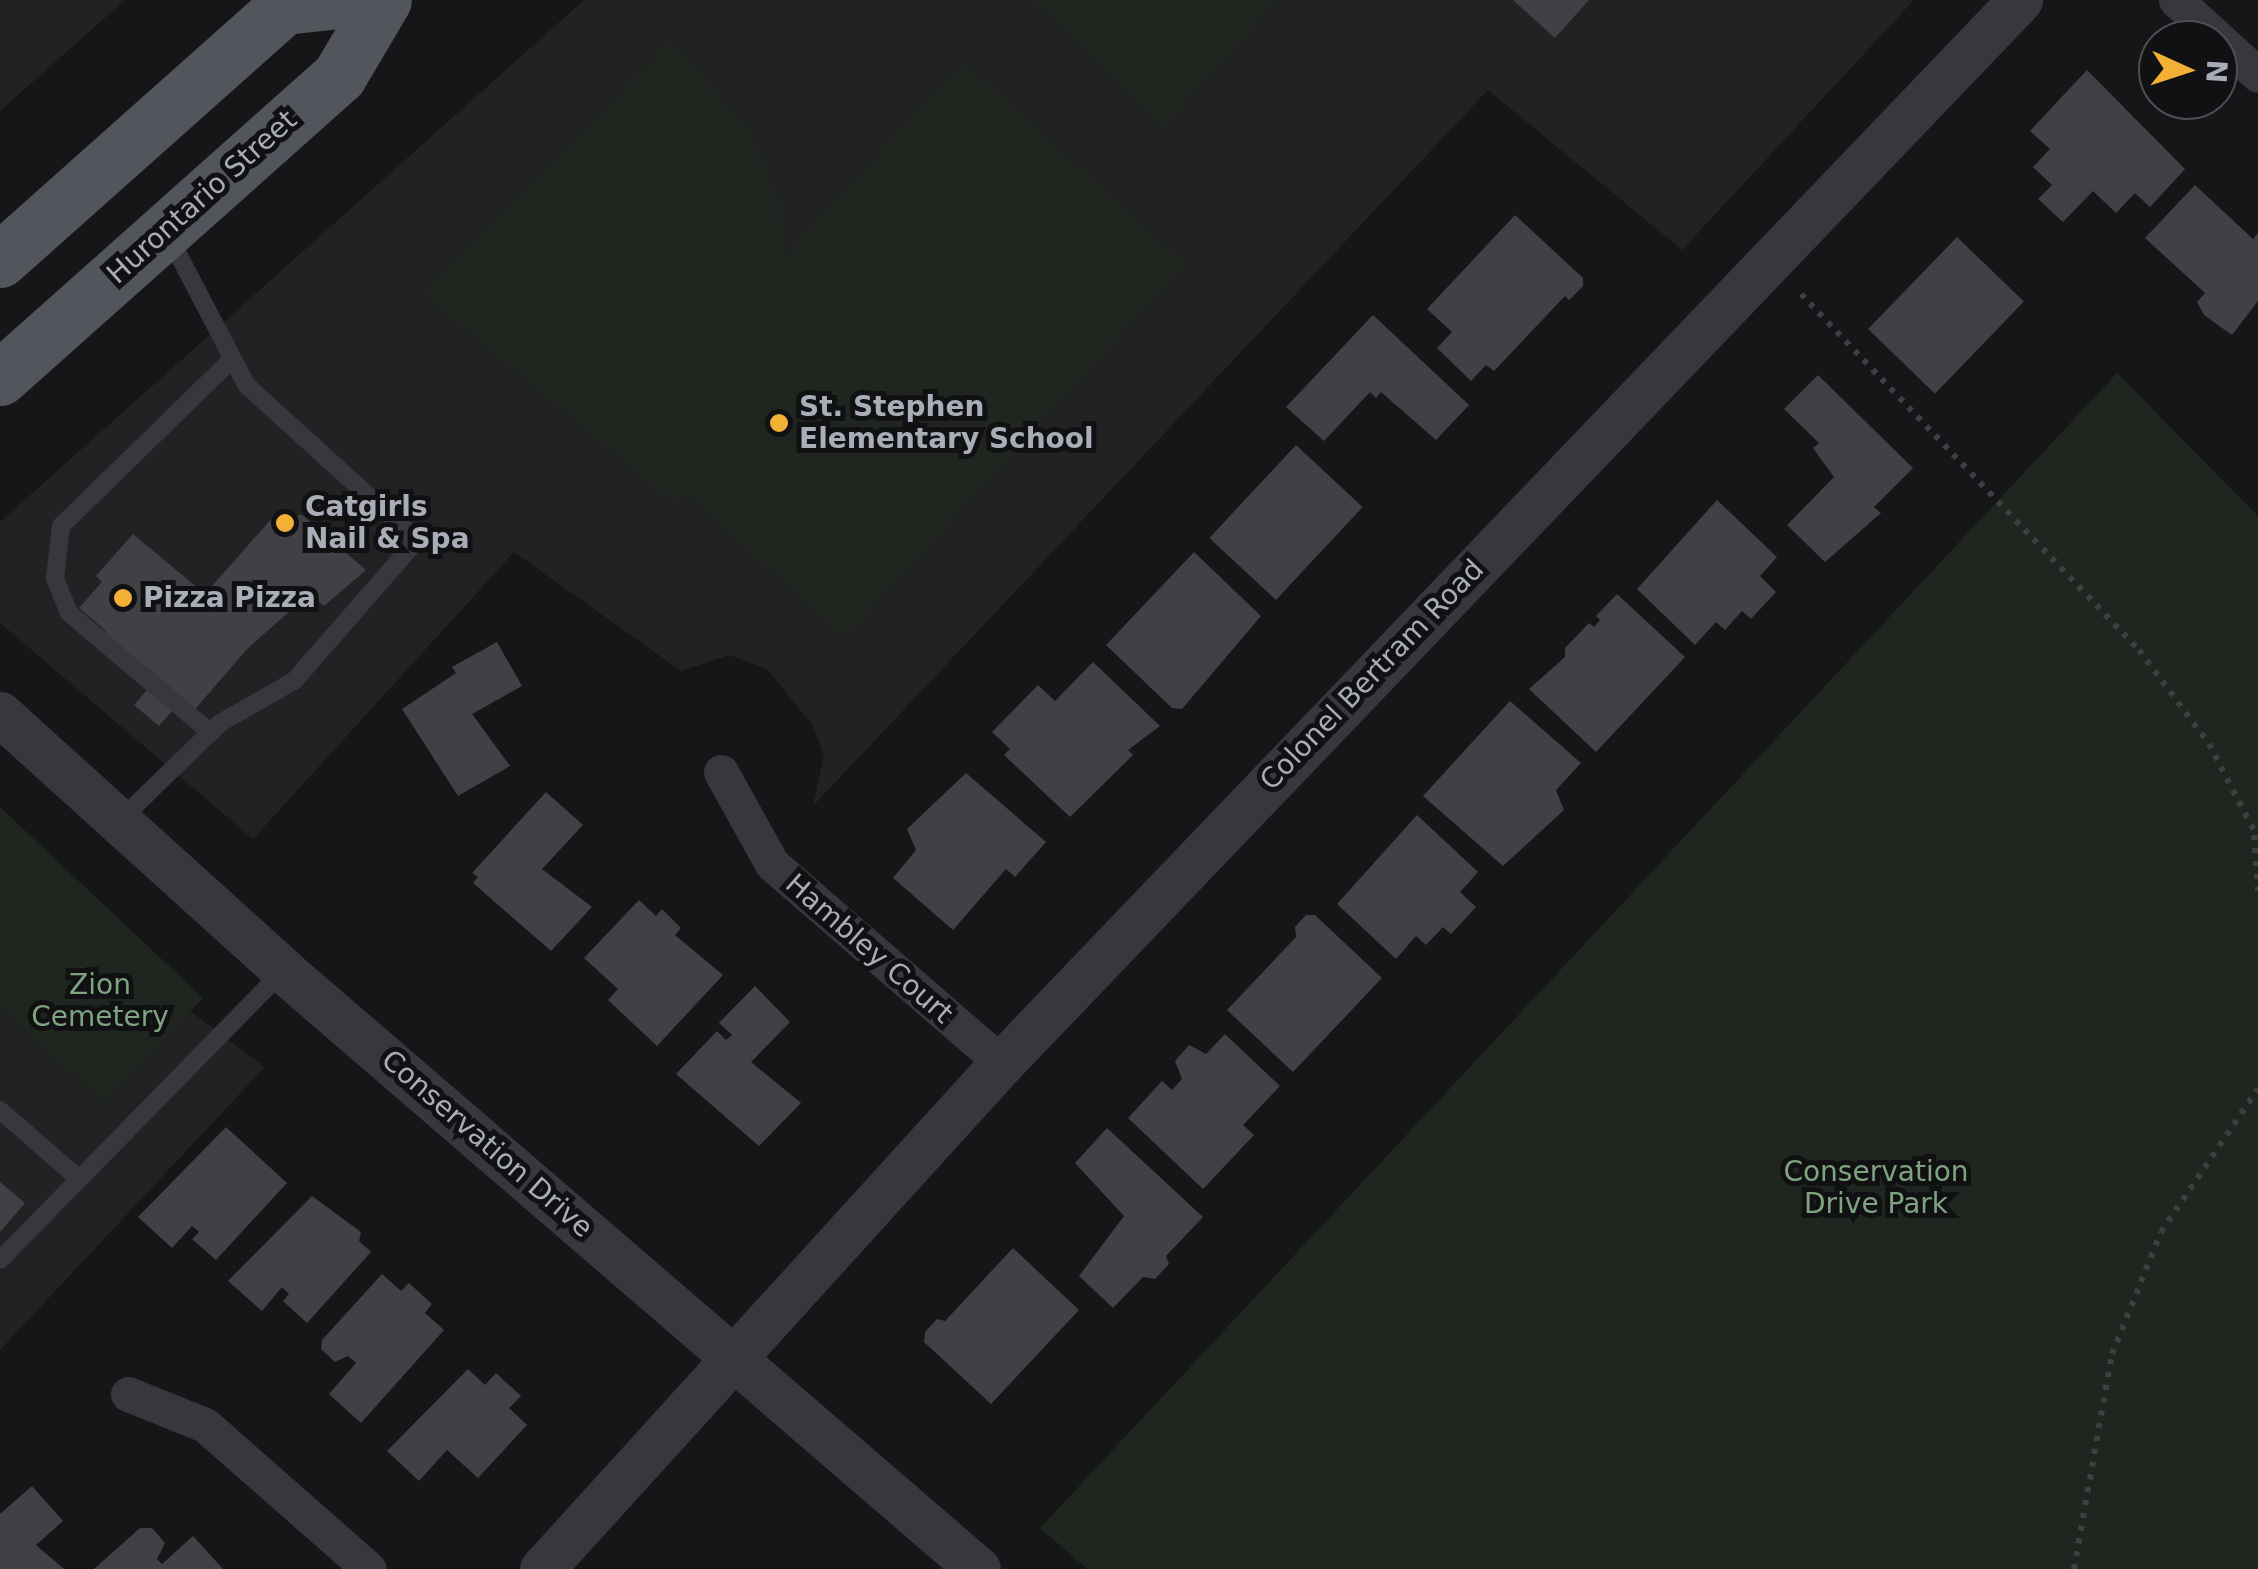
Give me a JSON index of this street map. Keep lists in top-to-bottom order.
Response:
{
  "streets": {
    "main road": ["Hurontario Street"],
    "street": ["Colonel Bertram Road", "Hambley Court", "Conservation Drive"]
  },
  "crossings": [
    ["Colonel Bertram Road", "Hambley Court"],
    ["Colonel Bertram Road", "Conservation Drive"]
  ],
  "parks": ["Zion Cemetery", "Conservation Drive Park"],
  "places": ["St. Stephen Elementary School", "Catgirls Nail & Spa", "Pizza Pizza"],
  "north": "right"
}
